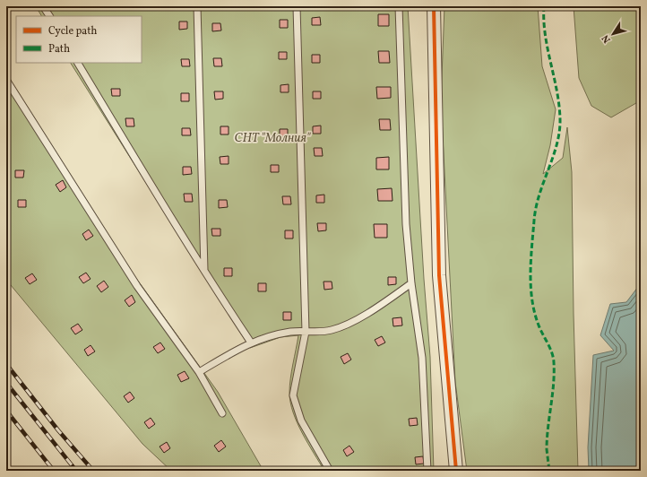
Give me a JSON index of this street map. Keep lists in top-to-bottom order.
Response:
{
  "parks": ["СНТ \"Молния\""],
  "legend": ["Cycle path", "Path"],
  "north": "bottom left"
}
